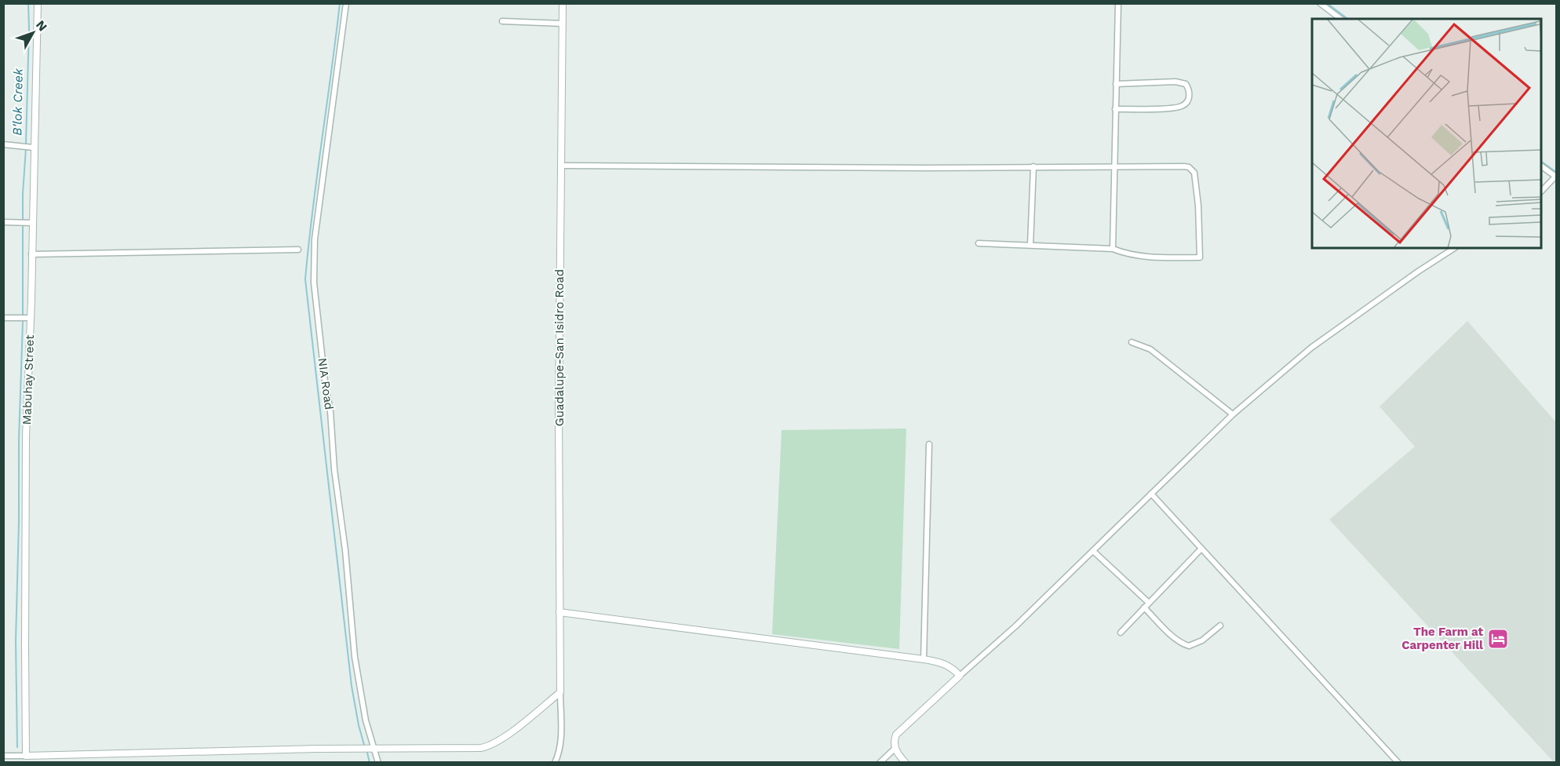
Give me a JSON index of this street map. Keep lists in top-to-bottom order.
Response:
{
  "streets": {
    "street": ["Guadalupe-San Isidro Road", "Mabuhay Street", "NIA Road"]
  },
  "water": ["B'lok Creek"],
  "places": {
    "hotel": ["The Farm at Carpenter Hill"]
  },
  "north": "top right"
}
